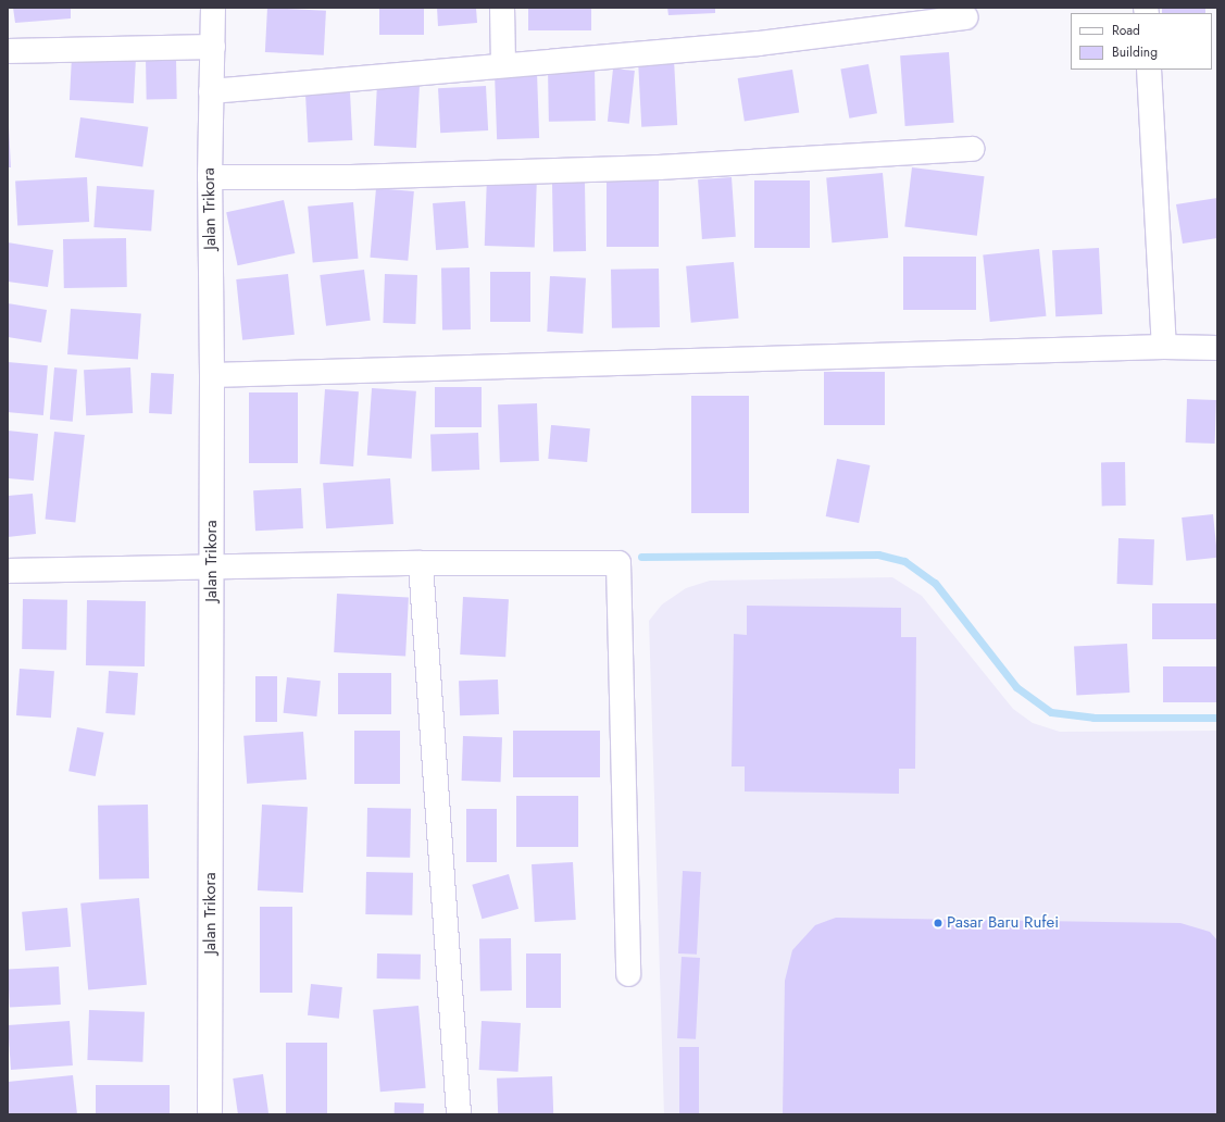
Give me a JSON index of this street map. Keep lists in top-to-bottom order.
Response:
{
  "streets": {
    "street": ["Jalan Trikora"]
  },
  "places": ["Pasar Baru Rufei"],
  "legend": ["Road", "Building"]
}
